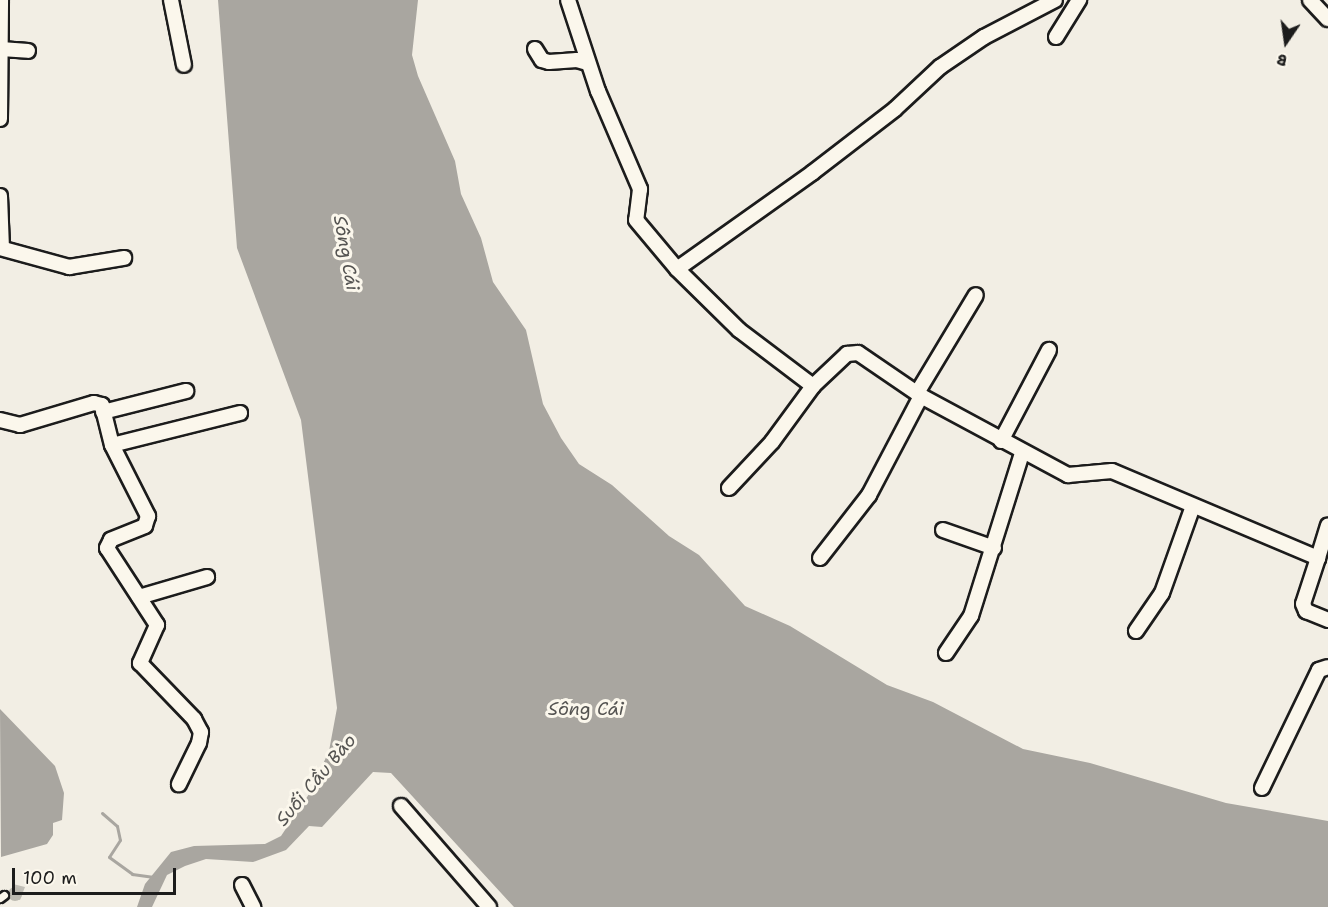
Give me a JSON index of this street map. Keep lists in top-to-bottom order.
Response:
{
  "water": ["Sông Cái", "Suối Cầu Bào"],
  "scale_bar": "100 m",
  "north": "bottom"
}
